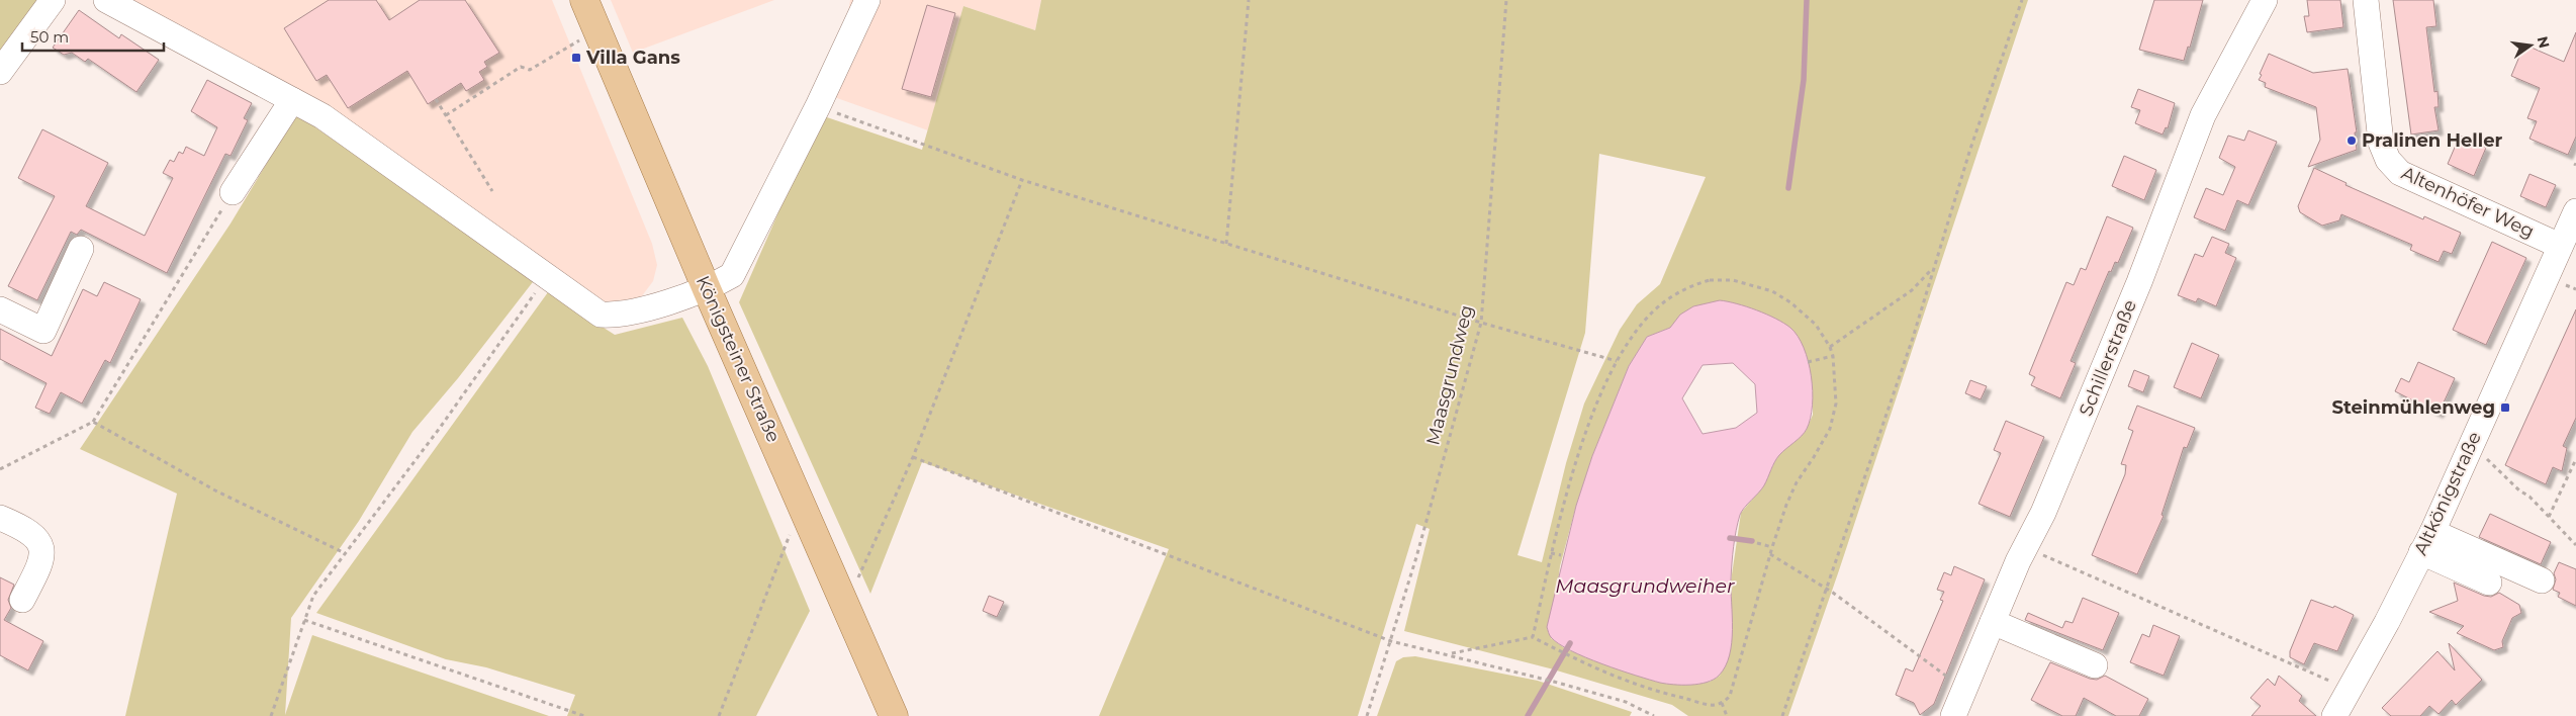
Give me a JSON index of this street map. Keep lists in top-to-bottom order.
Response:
{
  "streets": {
    "main road": ["Königsteiner Straße"],
    "street": ["Altenhöfer Weg", "Schillerstraße", "Altkönigstraße"],
    "path": ["Maasgrundweg"]
  },
  "crossings": [
    ["Altenhöfer Weg", "Altkönigstraße"]
  ],
  "water": ["Maasgrundweiher"],
  "places": {
    "transit": ["Villa Gans", "Steinmühlenweg"],
    "other": ["Pralinen Heller"]
  },
  "scale_bar": "50 m",
  "north": "right"
}
